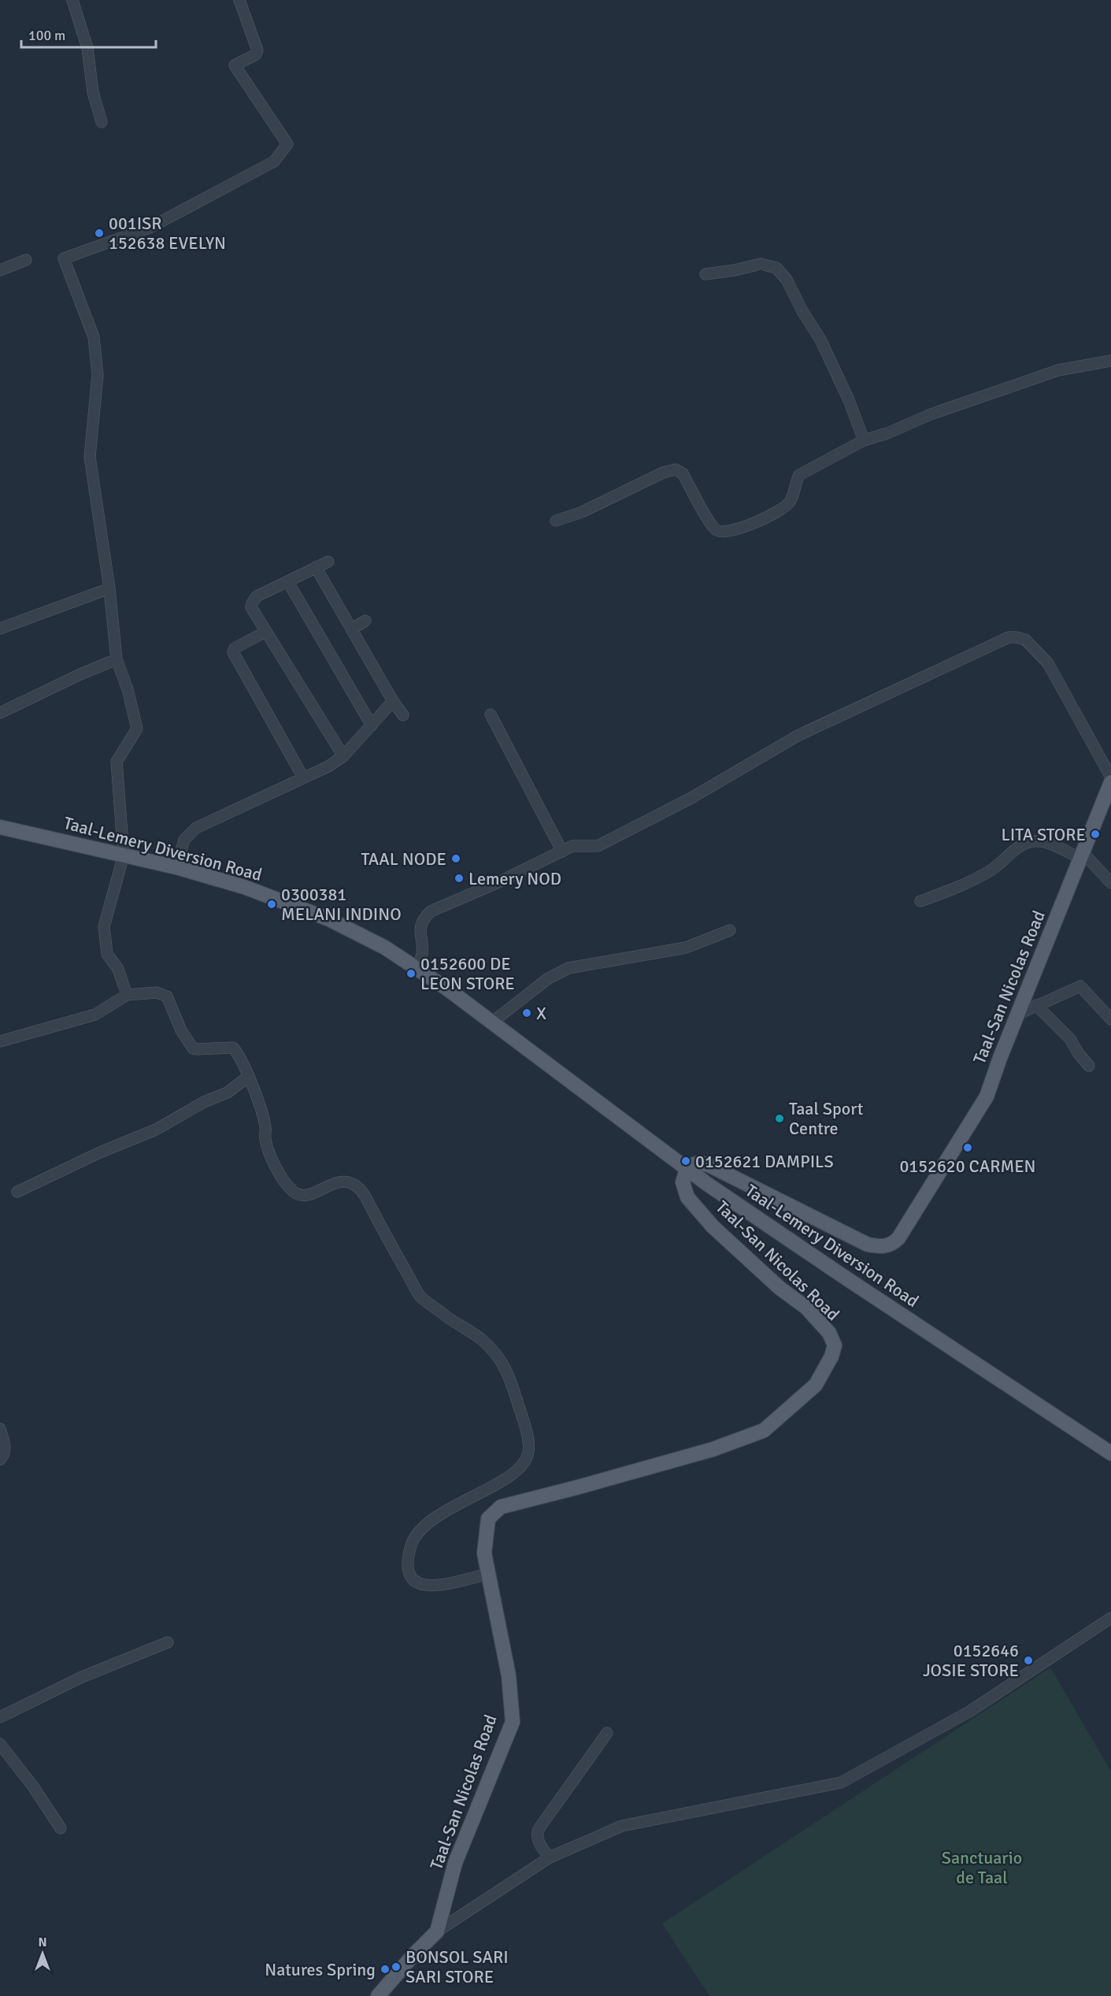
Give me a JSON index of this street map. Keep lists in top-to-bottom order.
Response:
{
  "streets": {
    "main road": ["Taal-Lemery Diversion Road", "Taal-San Nicolas Road"]
  },
  "crossings": [
    ["Taal-Lemery Diversion Road", "Taal-San Nicolas Road"]
  ],
  "parks": ["Sanctuario de Taal"],
  "places": [
    "001ISR 152638 EVELYN",
    "LITA STORE",
    "TAAL NODE",
    "Lemery NOD",
    "0300381 MELANI INDINO",
    "0152600 DE LEON STORE",
    "X",
    "Taal Sport Centre",
    "0152620 CARMEN",
    "0152621 DAMPILS",
    "0152646 JOSIE STORE",
    "BONSOL SARI SARI STORE",
    "Natures Spring"
  ],
  "scale_bar": "100 m",
  "north": "top"
}
